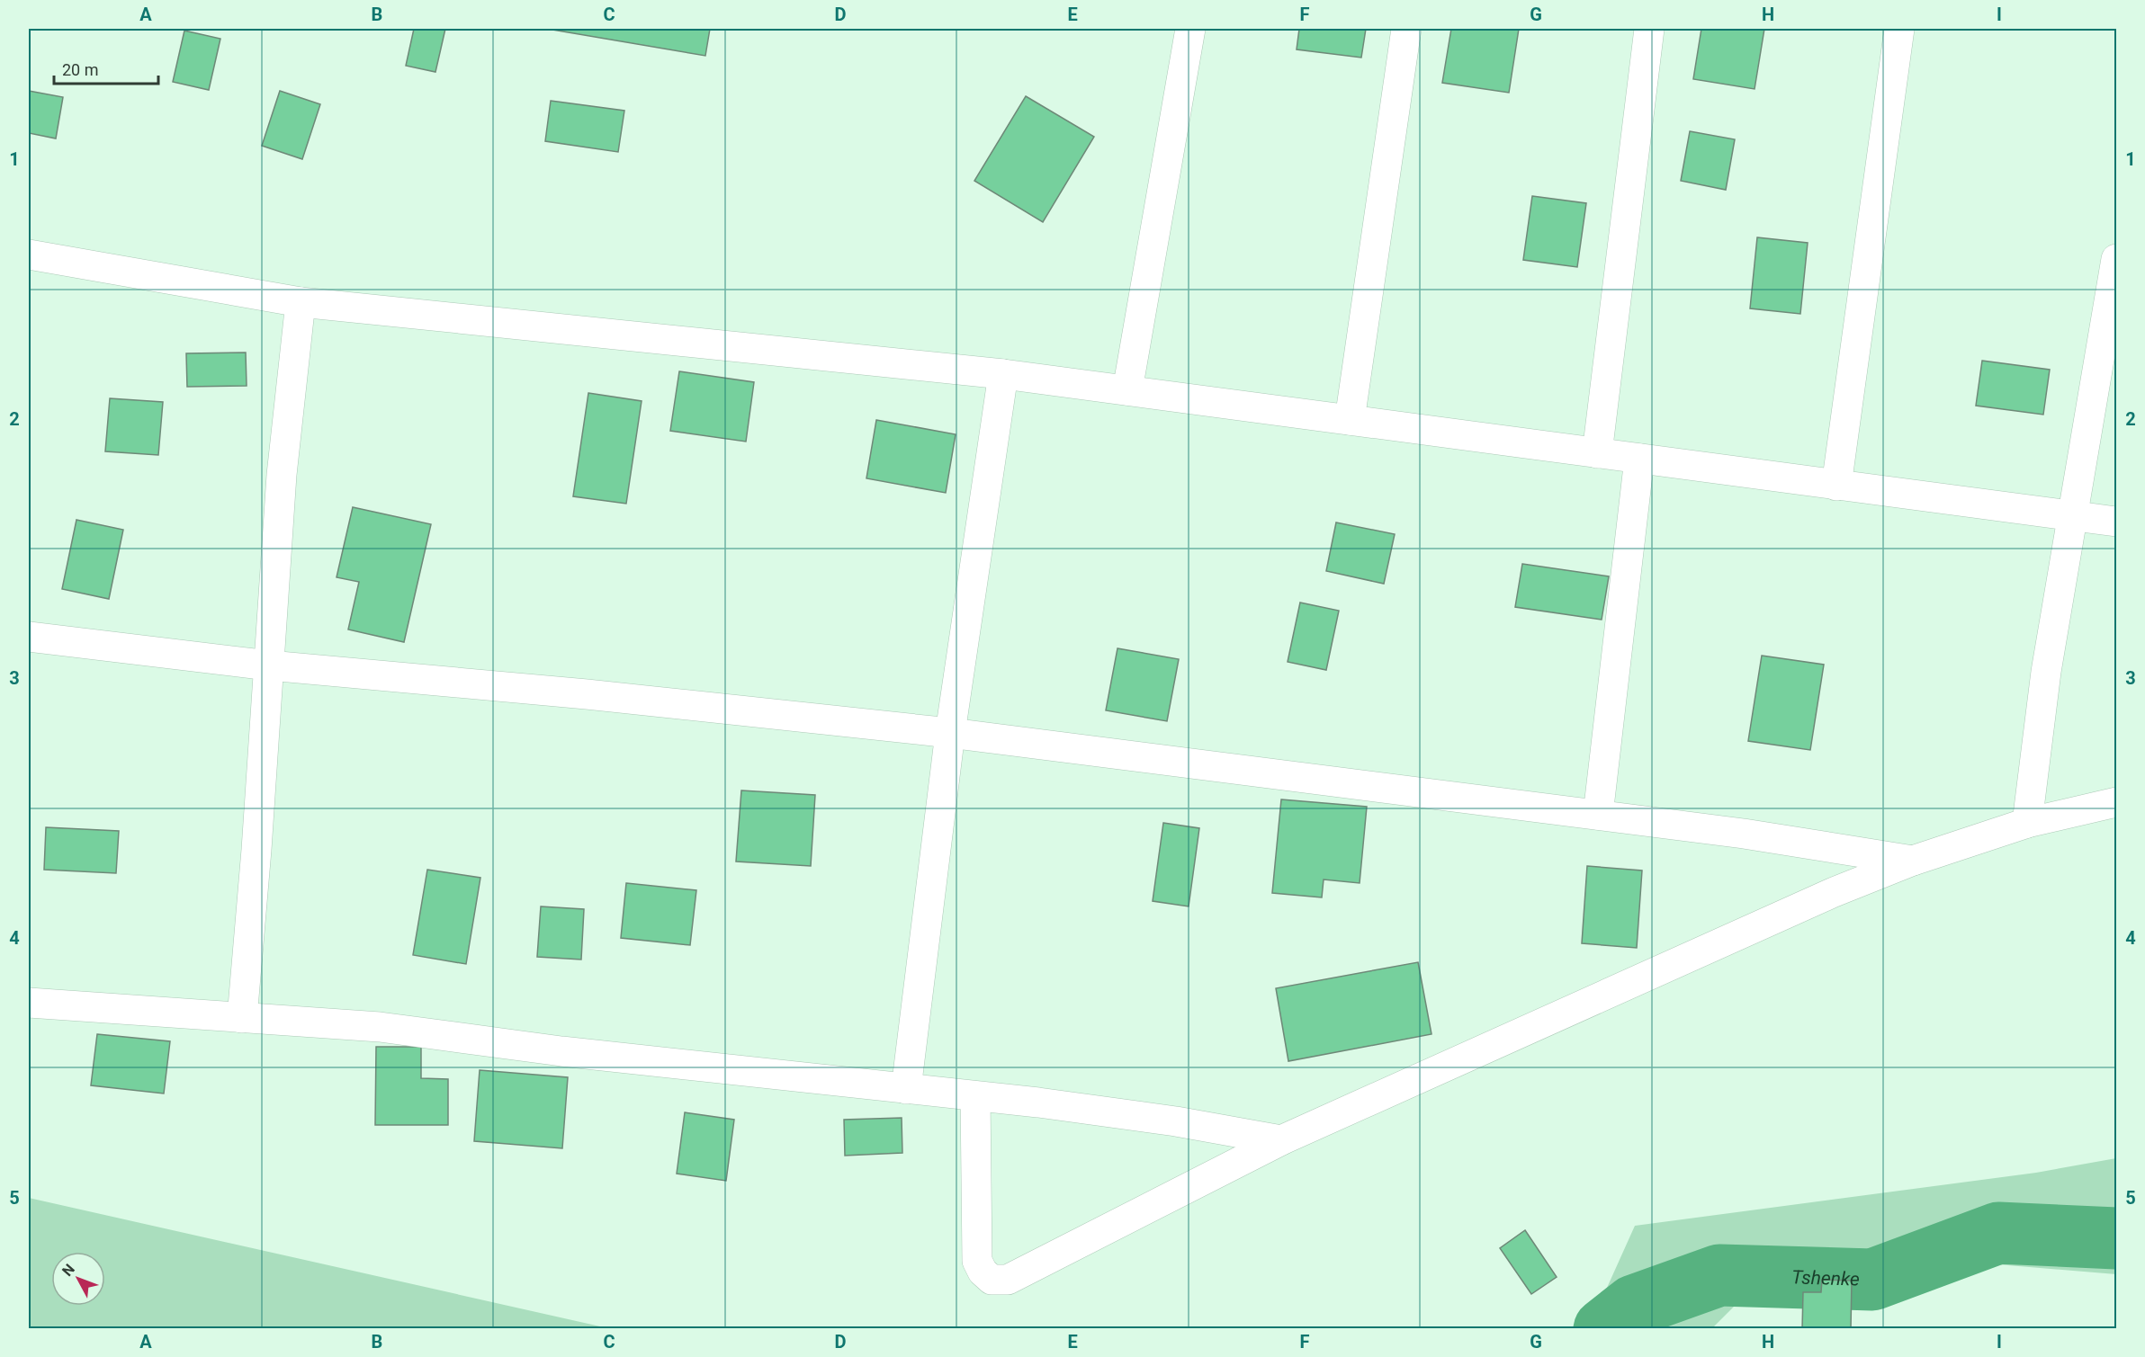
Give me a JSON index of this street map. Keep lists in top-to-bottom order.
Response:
{
  "water": ["Tshenke"],
  "scale_bar": "20 m",
  "north": "top left",
  "grid": {
    "columns": [
      "A",
      "B",
      "C",
      "D",
      "E",
      "F",
      "G",
      "H",
      "I"
    ],
    "rows": [
      "1",
      "2",
      "3",
      "4",
      "5"
    ]
  }
}
